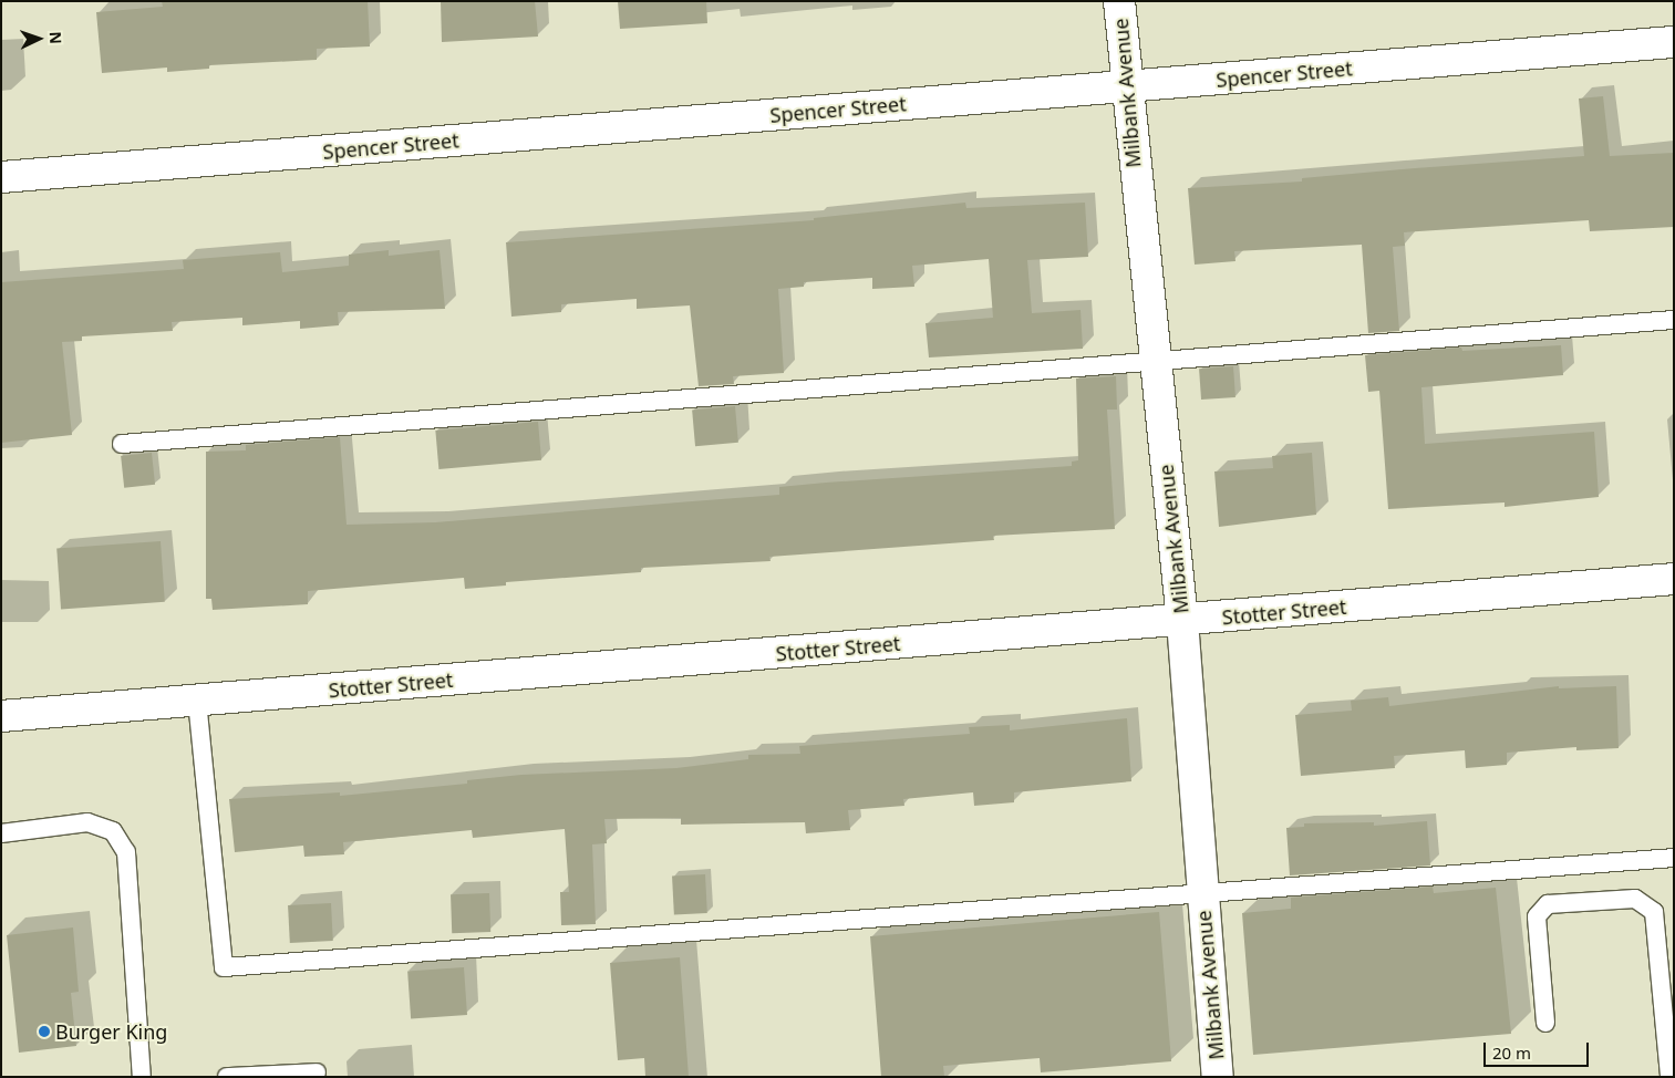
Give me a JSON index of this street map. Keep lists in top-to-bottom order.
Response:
{
  "streets": {
    "street": ["Spencer Street", "Milbank Avenue", "Stotter Street"]
  },
  "crossings": [
    ["Spencer Street", "Milbank Avenue"],
    ["Milbank Avenue", "Stotter Street"]
  ],
  "places": ["Burger King"],
  "scale_bar": "20 m",
  "north": "right"
}
